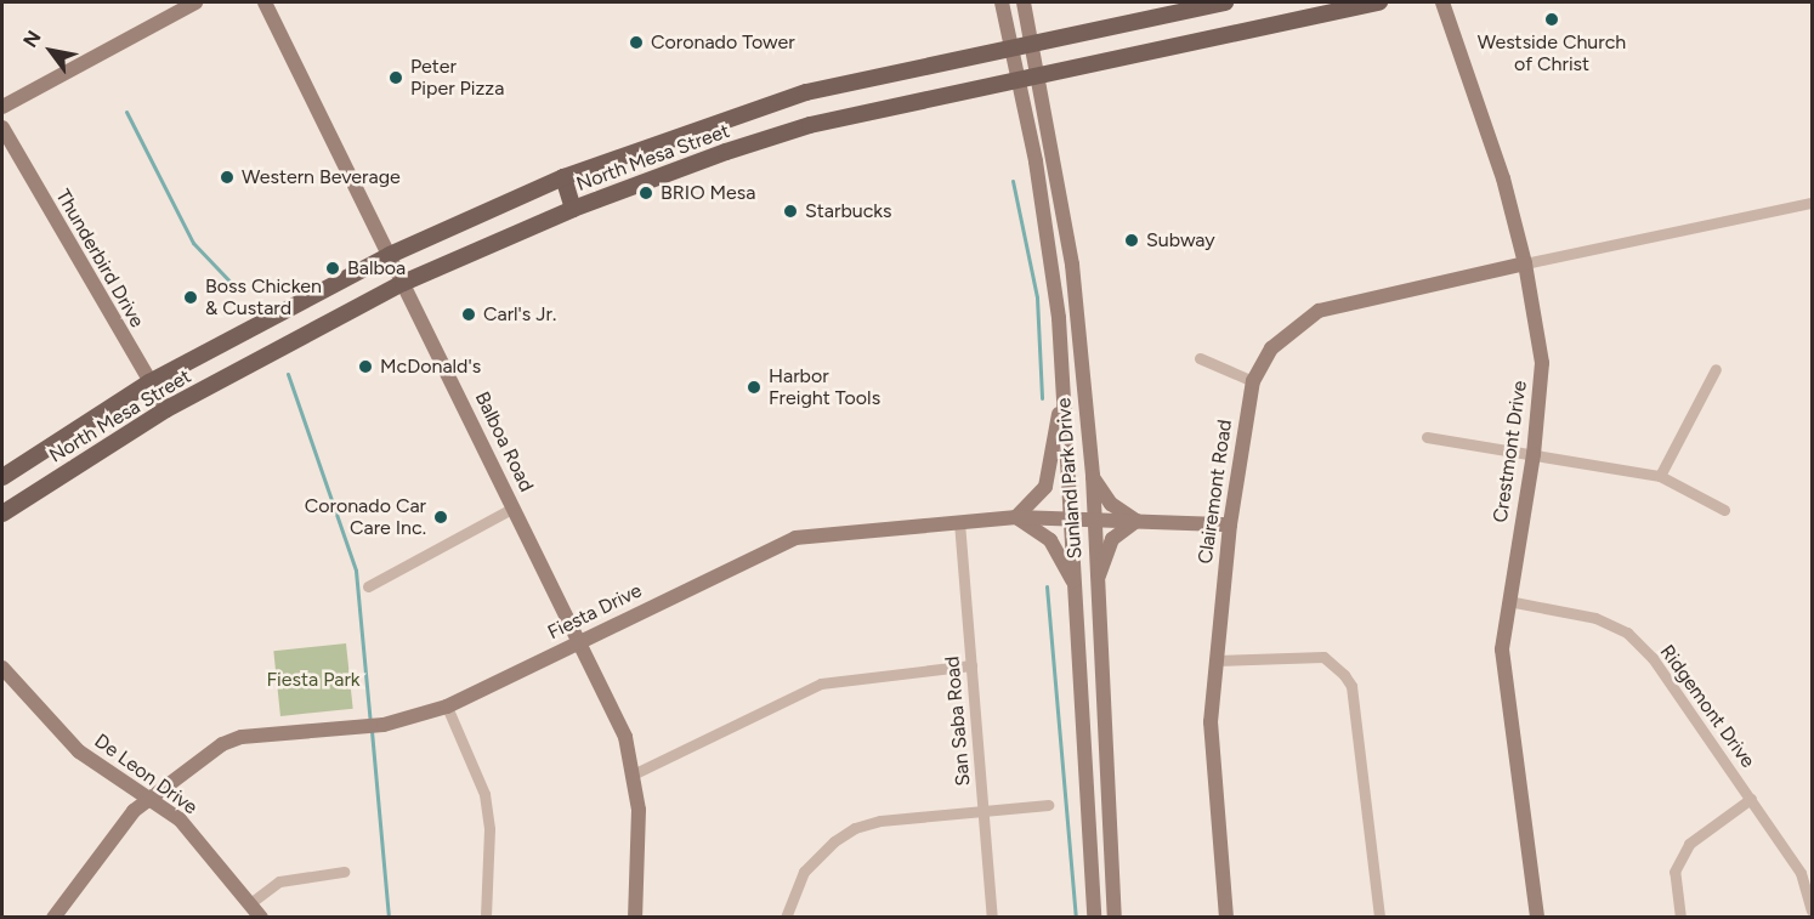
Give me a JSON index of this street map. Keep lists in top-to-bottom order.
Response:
{
  "streets": {
    "main road": ["North Mesa Street"],
    "street": [
      "Thunderbird Drive",
      "Balboa Road",
      "Crestmont Drive",
      "Sunland Park Drive",
      "Clairemont Road",
      "Fiesta Drive",
      "Ridgemont Drive",
      "San Saba Road",
      "De Leon Drive"
    ]
  },
  "crossings": [
    ["North Mesa Street", "Thunderbird Drive"],
    ["North Mesa Street", "Balboa Road"],
    ["North Mesa Street", "Sunland Park Drive"],
    ["Balboa Road", "Fiesta Drive"],
    ["Crestmont Drive", "Clairemont Road"],
    ["Crestmont Drive", "Ridgemont Drive"],
    ["Sunland Park Drive", "Fiesta Drive"],
    ["Clairemont Road", "Fiesta Drive"],
    ["Fiesta Drive", "San Saba Road"],
    ["Fiesta Drive", "De Leon Drive"]
  ],
  "parks": ["Fiesta Park"],
  "places": [
    "Westside Church of Christ",
    "Coronado Tower",
    "Peter Piper Pizza",
    "Western Beverage",
    "BRIO Mesa",
    "Starbucks",
    "Subway",
    "Balboa",
    "Boss Chicken & Custard",
    "Carl's Jr.",
    "McDonald's",
    "Harbor Freight Tools",
    "Coronado Car Care Inc."
  ],
  "north": "top left"
}
